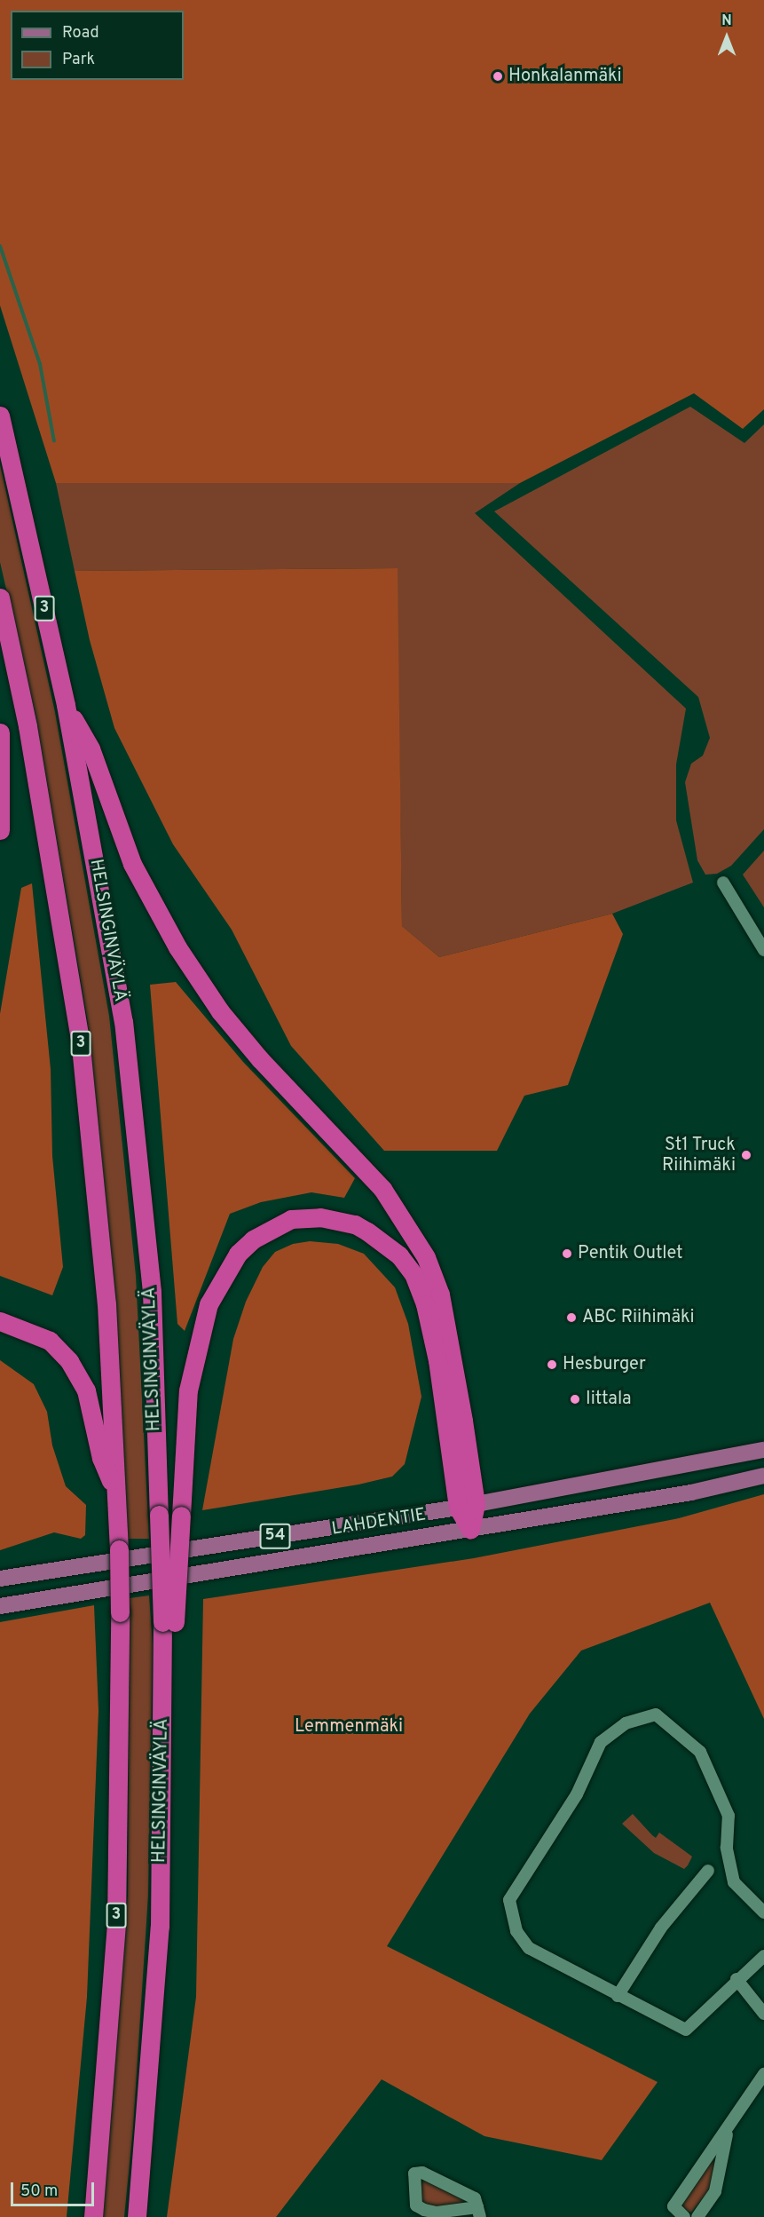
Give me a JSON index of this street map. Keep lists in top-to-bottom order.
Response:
{
  "streets": {
    "highway": ["3", "HELSINGINVÄYLÄ"],
    "main road": ["LAHDENTIE", "54"]
  },
  "parks": ["Lemmenmäki"],
  "places": [
    "Honkalanmäki",
    "St1 Truck Riihimäki",
    "Pentik Outlet",
    "ABC Riihimäki",
    "Hesburger",
    "Iittala"
  ],
  "legend": ["Road", "Park"],
  "scale_bar": "50 m",
  "north": "top"
}
